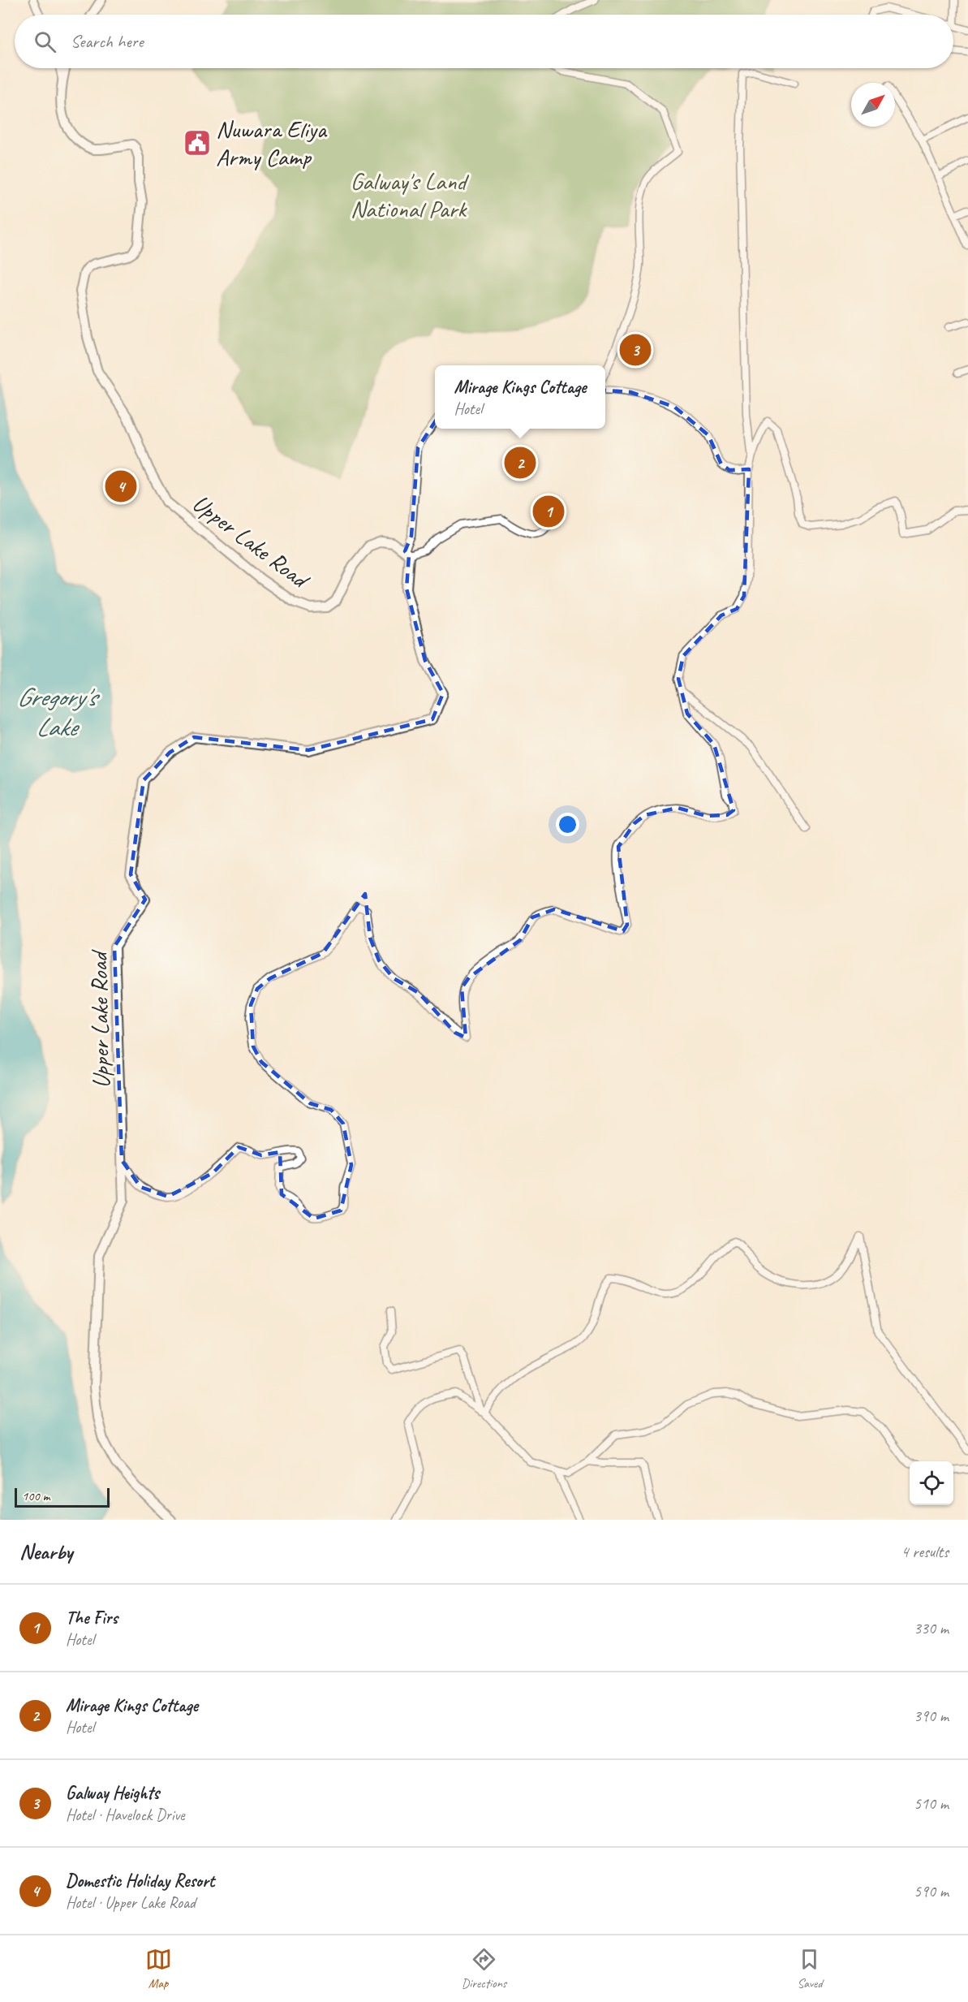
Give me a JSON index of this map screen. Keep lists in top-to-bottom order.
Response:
{
  "streets": {
    "street": ["Upper Lake Road"]
  },
  "water": ["Gregory's Lake"],
  "parks": ["Galway's Land National Park"],
  "places": {
    "public building": ["Nuwara Eliya Army Camp"]
  },
  "scale_bar": "100 m",
  "north": "top right",
  "page": {
    "search": "Search here",
    "pins": [
      "3",
      "2",
      "4",
      "1"
    ],
    "popup": ["Mirage Kings Cottage", "Hotel"],
    "scale": "100 m",
    "heading": ["Nearby", "4 results"],
    "list": [
      {
        "mark": "1",
        "name": "The Firs",
        "note": "Hotel",
        "value": "330 m"
      },
      {
        "mark": "2",
        "name": "Mirage Kings Cottage",
        "note": "Hotel",
        "value": "390 m"
      },
      {
        "mark": "3",
        "name": "Galway Heights",
        "note": "Hotel · Havelock Drive",
        "value": "510 m"
      },
      {
        "mark": "4",
        "name": "Domestic Holiday Resort",
        "note": "Hotel · Upper Lake Road",
        "value": "590 m"
      }
    ],
    "nav": ["Map", "Directions", "Saved"]
  }
}
